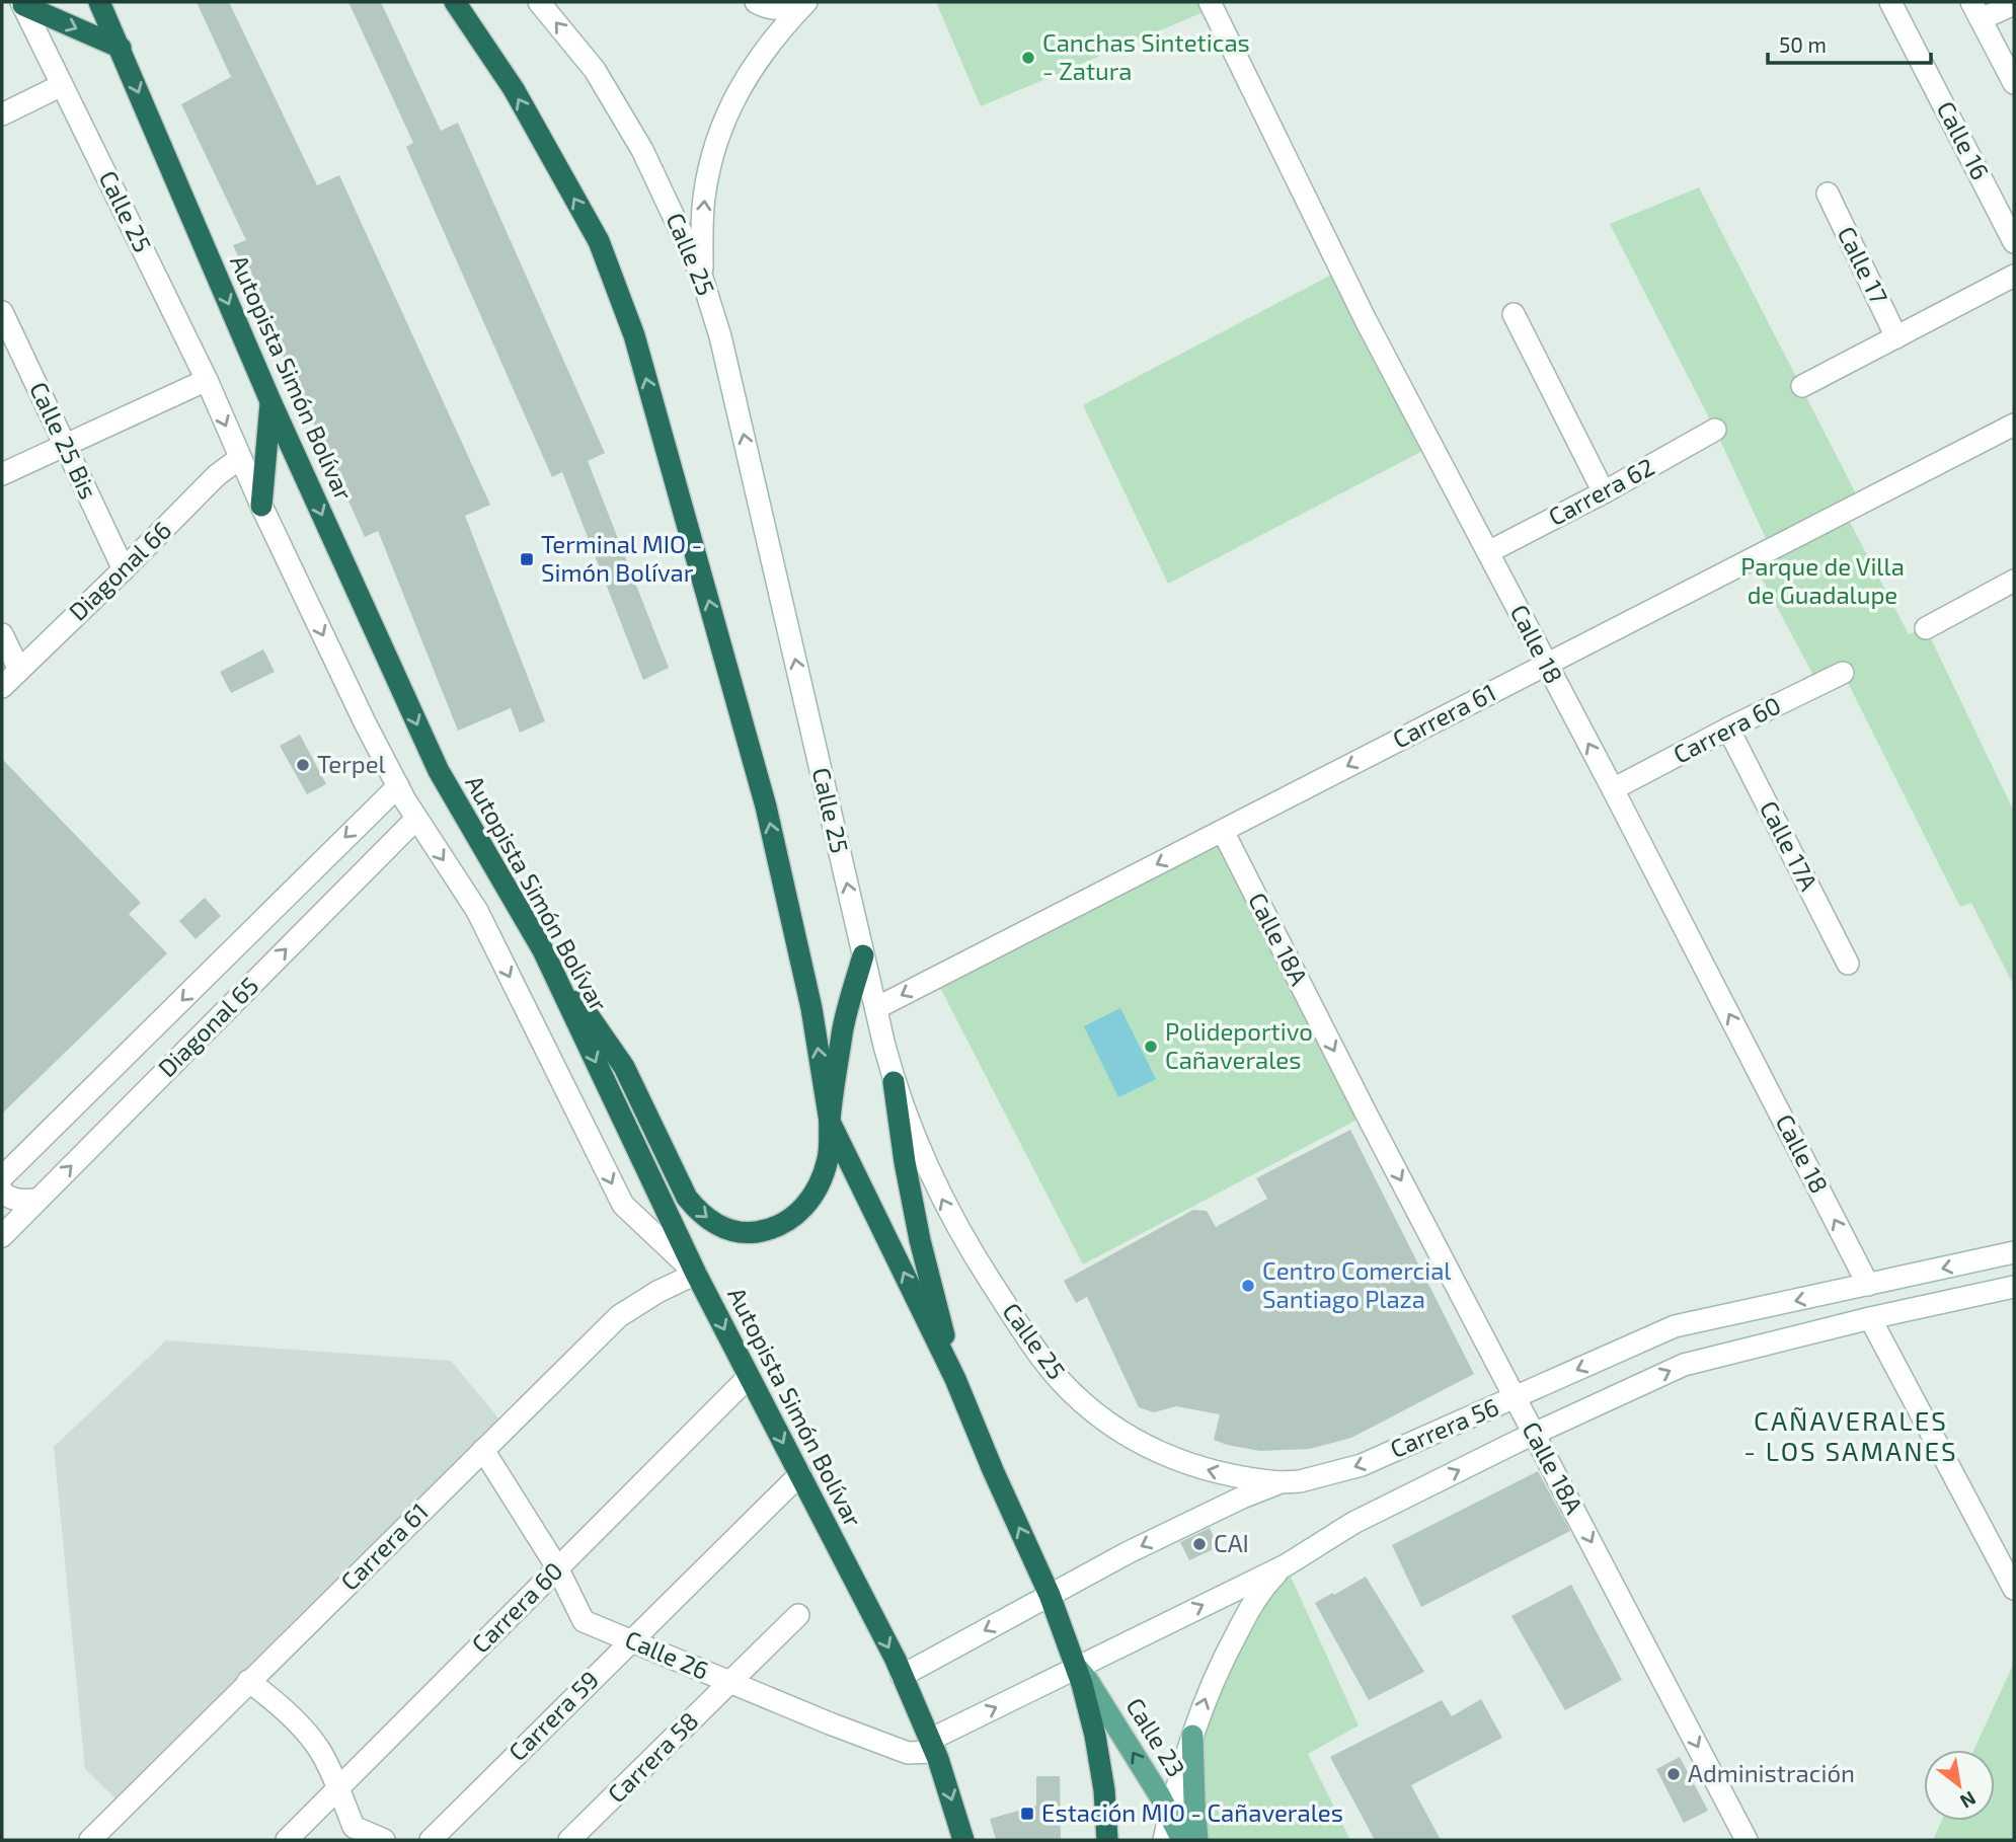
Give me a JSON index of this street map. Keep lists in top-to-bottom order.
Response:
{
  "streets": {
    "highway": ["Autopista Simón Bolívar"],
    "main road": ["Calle 23"],
    "street": [
      "Calle 16",
      "Calle 25",
      "Calle 17",
      "Calle 25 Bis",
      "Carrera 62",
      "Diagonal 66",
      "Calle 18",
      "Carrera 61",
      "Carrera 60",
      "Calle 17A",
      "Calle 18A",
      "Diagonal 65",
      "Carrera 56",
      "Calle 26",
      "Carrera 59",
      "Carrera 58"
    ]
  },
  "crossings": [
    ["Calle 25", "Autopista Simón Bolívar"],
    ["Calle 25", "Diagonal 66"],
    ["Calle 25", "Carrera 61"],
    ["Calle 25", "Diagonal 65"],
    ["Calle 25", "Carrera 56"],
    ["Autopista Simón Bolívar", "Carrera 61"],
    ["Autopista Simón Bolívar", "Carrera 60"],
    ["Autopista Simón Bolívar", "Carrera 56"],
    ["Autopista Simón Bolívar", "Calle 26"],
    ["Autopista Simón Bolívar", "Carrera 59"],
    ["Calle 25 Bis", "Diagonal 66"],
    ["Carrera 62", "Calle 18"],
    ["Calle 18", "Carrera 61"],
    ["Calle 18", "Carrera 60"],
    ["Calle 18", "Carrera 56"],
    ["Carrera 61", "Calle 18A"],
    ["Carrera 61", "Calle 26"],
    ["Carrera 60", "Calle 17A"],
    ["Carrera 60", "Calle 26"],
    ["Calle 18A", "Carrera 56"],
    ["Carrera 56", "Calle 26"],
    ["Carrera 56", "Calle 23"],
    ["Calle 26", "Carrera 59"],
    ["Calle 26", "Carrera 58"]
  ],
  "one_way": [
    "Calle 18",
    "Carrera 61",
    "Calle 18A",
    "Calle 23"
  ],
  "districts": ["CAÑAVERALES - LOS SAMANES"],
  "parks": ["Parque de Villa de Guadalupe"],
  "places": {
    "other": [
      "Canchas Sinteticas - Zatura",
      "Terpel",
      "Polideportivo Cañaverales",
      "Centro Comercial Santiago Plaza",
      "CAI",
      "Administración"
    ],
    "transit": ["Terminal MIO - Simón Bolívar", "Estación MIO - Cañaverales"]
  },
  "scale_bar": "50 m",
  "north": "bottom right"
}
